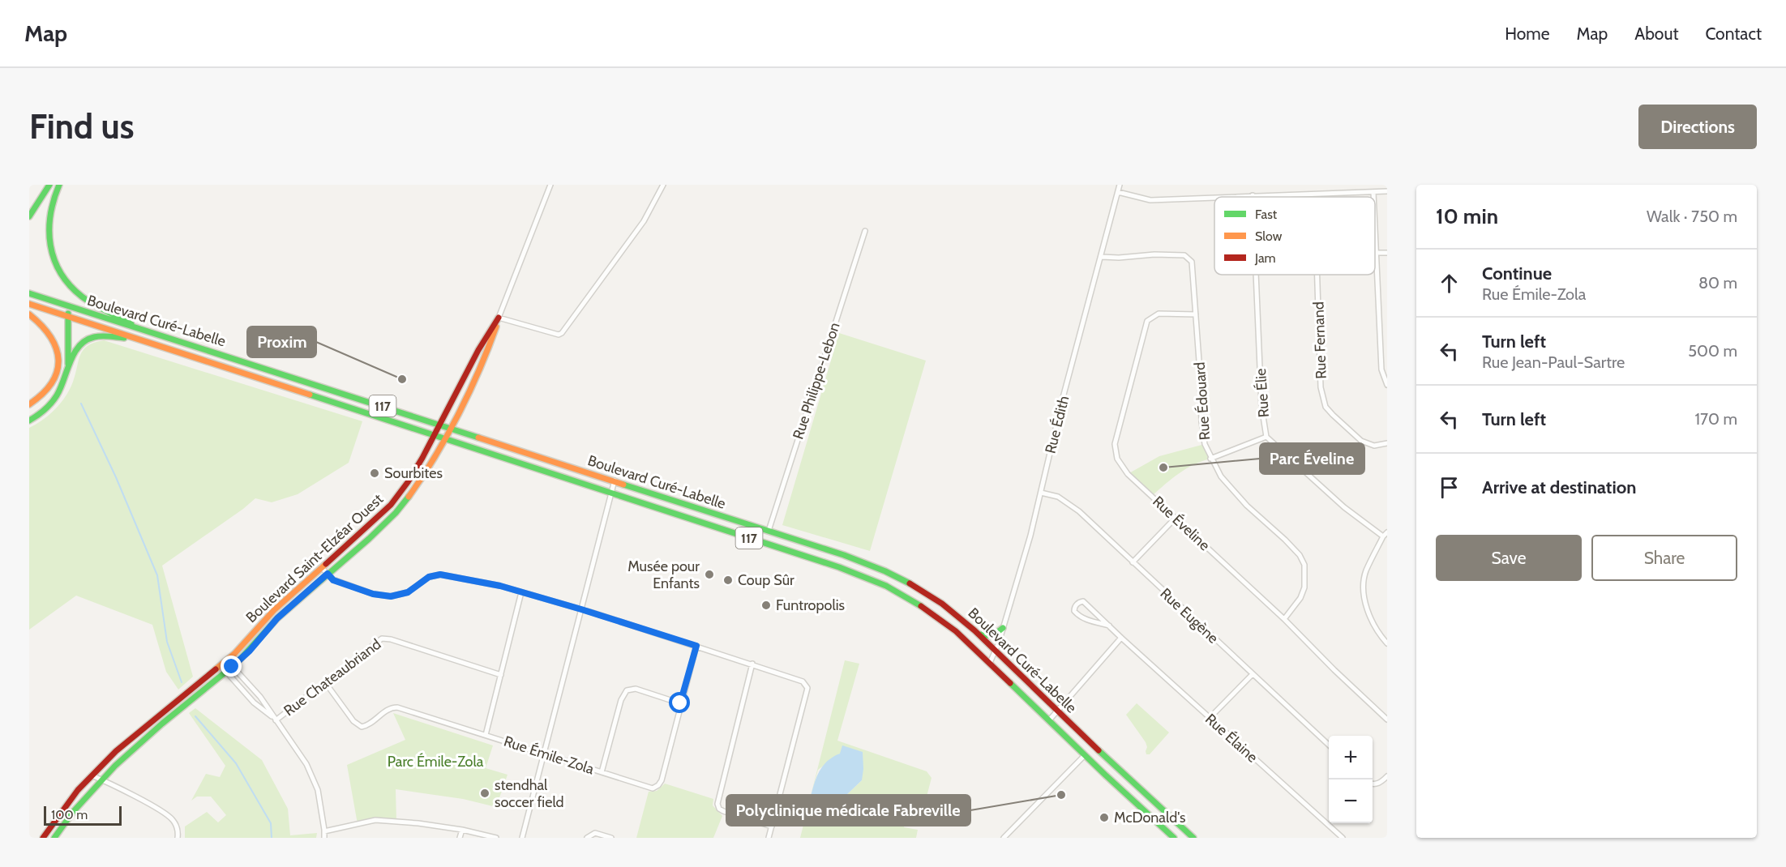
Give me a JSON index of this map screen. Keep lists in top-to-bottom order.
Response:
{
  "streets": {
    "main road": ["Boulevard Curé-Labelle", "117", "Boulevard Saint-Elzéar Ouest"],
    "street": [
      "Rue Fernand",
      "Rue Philippe-Lebon",
      "Rue Élie",
      "Rue Édouard",
      "Rue Édith",
      "Rue Éveline",
      "Rue Eugène",
      "Rue Chateaubriand",
      "Rue Élaine",
      "Rue Émile-Zola"
    ]
  },
  "crossings": [
    ["Boulevard Curé-Labelle", "Rue Philippe-Lebon"],
    ["Boulevard Curé-Labelle", "Rue Édith"],
    ["Boulevard Curé-Labelle", "Boulevard Saint-Elzéar Ouest"],
    ["Rue Édouard", "Rue Édith"],
    ["Rue Édouard", "Rue Éveline"],
    ["Rue Édith", "Rue Eugène"],
    ["Rue Chateaubriand", "Rue Émile-Zola"]
  ],
  "parks": ["Parc Émile-Zola"],
  "places": [
    "Proxim",
    "Parc Éveline",
    "Sourbites",
    "Musée pour Enfants",
    "Coup Sûr",
    "Funtropolis",
    "stendhal soccer field",
    "Polyclinique médicale Fabreville",
    "McDonald's"
  ],
  "legend": ["Fast", "Slow", "Jam"],
  "scale_bar": "100 m",
  "page": {
    "header": "Map",
    "nav": [
      "Home",
      "Map",
      "About",
      "Contact"
    ],
    "buttons": [
      "Directions",
      ["Save", "Share"]
    ],
    "title": "Find us",
    "heading": ["10 min", "Walk · 750 m"],
    "list": [
      ["Continue", "Rue Émile-Zola", "80 m"],
      ["Turn left", "Rue Jean-Paul-Sartre", "500 m"],
      ["Turn left", "170 m"],
      "Arrive at destination"
    ],
    "map_buttons": ["+", "−"],
    "scale": "100 m"
  }
}
